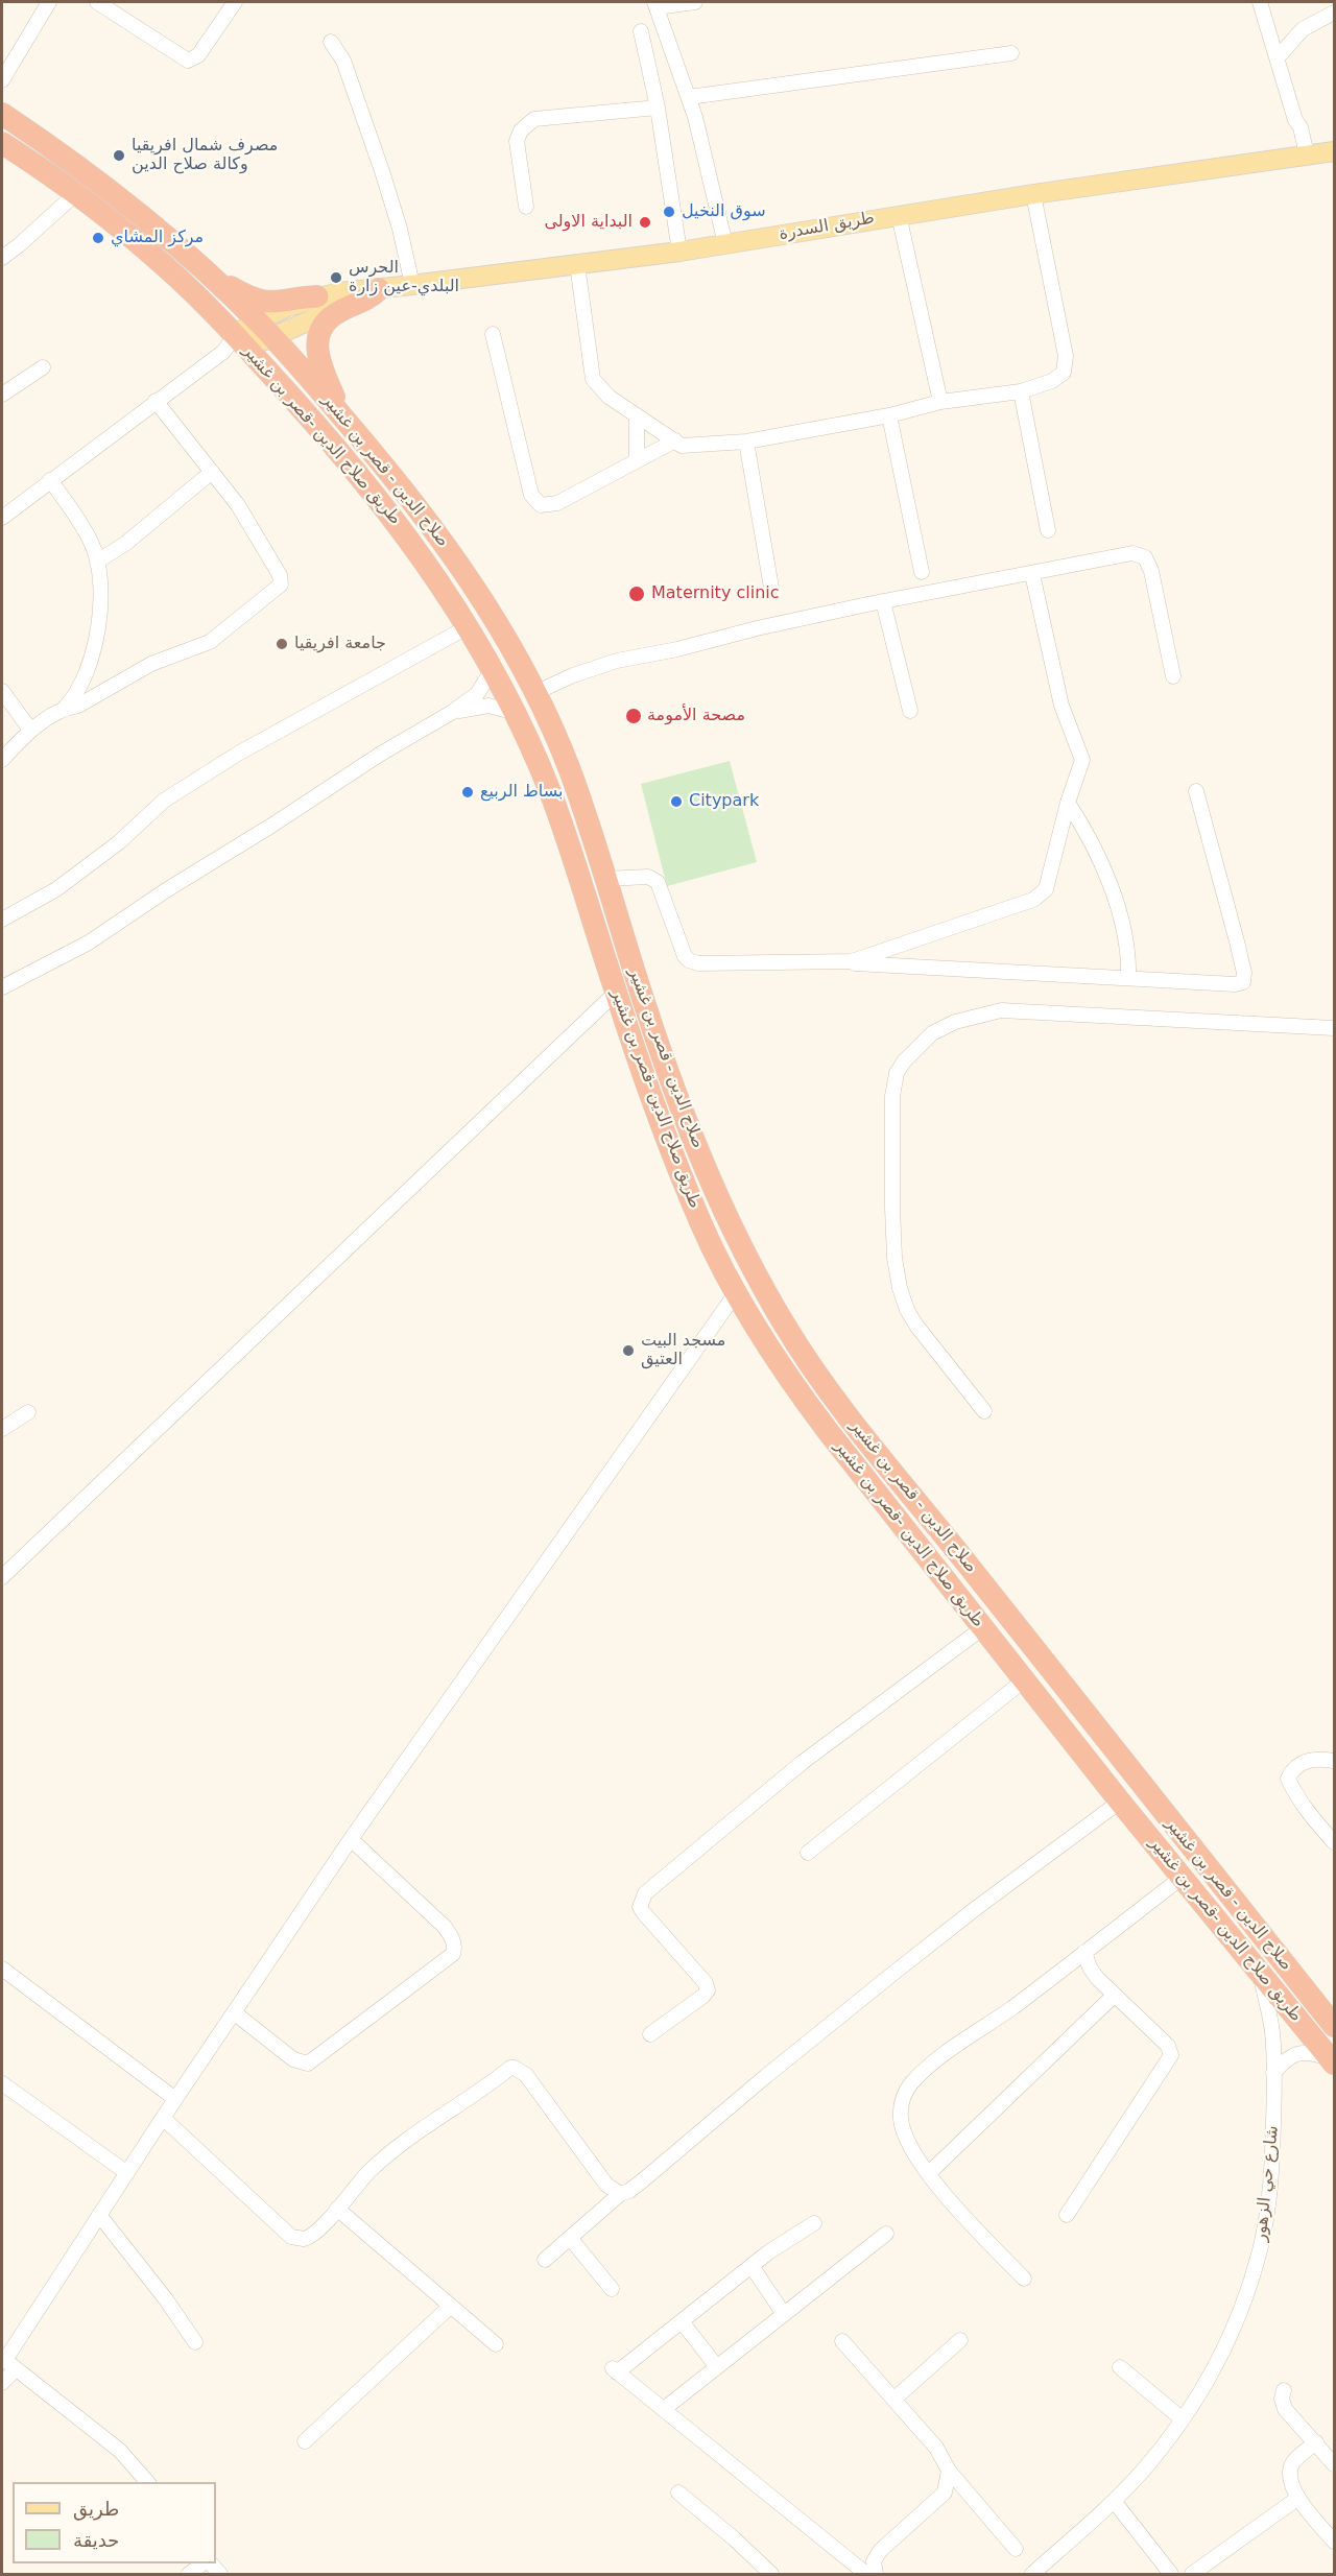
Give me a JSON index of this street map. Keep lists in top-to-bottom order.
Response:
{
  "streets": {
    "highway": ["طريق صلاح الدين -قصر بن غشير", "صلاح الدين - قصر بن غشير"],
    "main road": ["طريق السدرة"],
    "street": ["شارع حي الزهور"]
  },
  "crossings": [
    ["طريق السدرة", "طريق صلاح الدين -قصر بن غشير"],
    ["طريق السدرة", "صلاح الدين - قصر بن غشير"],
    ["طريق صلاح الدين -قصر بن غشير", "شارع حي الزهور"]
  ],
  "places": [
    "مصرف شمال افريقيا وكالة صلاح الدين",
    "سوق النخيل",
    "البداية الاولى",
    "مركز المشاي",
    "الحرس البلدي-عين زارة",
    "Maternity clinic",
    "جامعة افريقيا",
    "مصحة الأمومة",
    "بساط الربيع",
    "Citypark",
    "مسجد البيت العتيق"
  ],
  "legend": ["طريق", "حديقة"]
}
